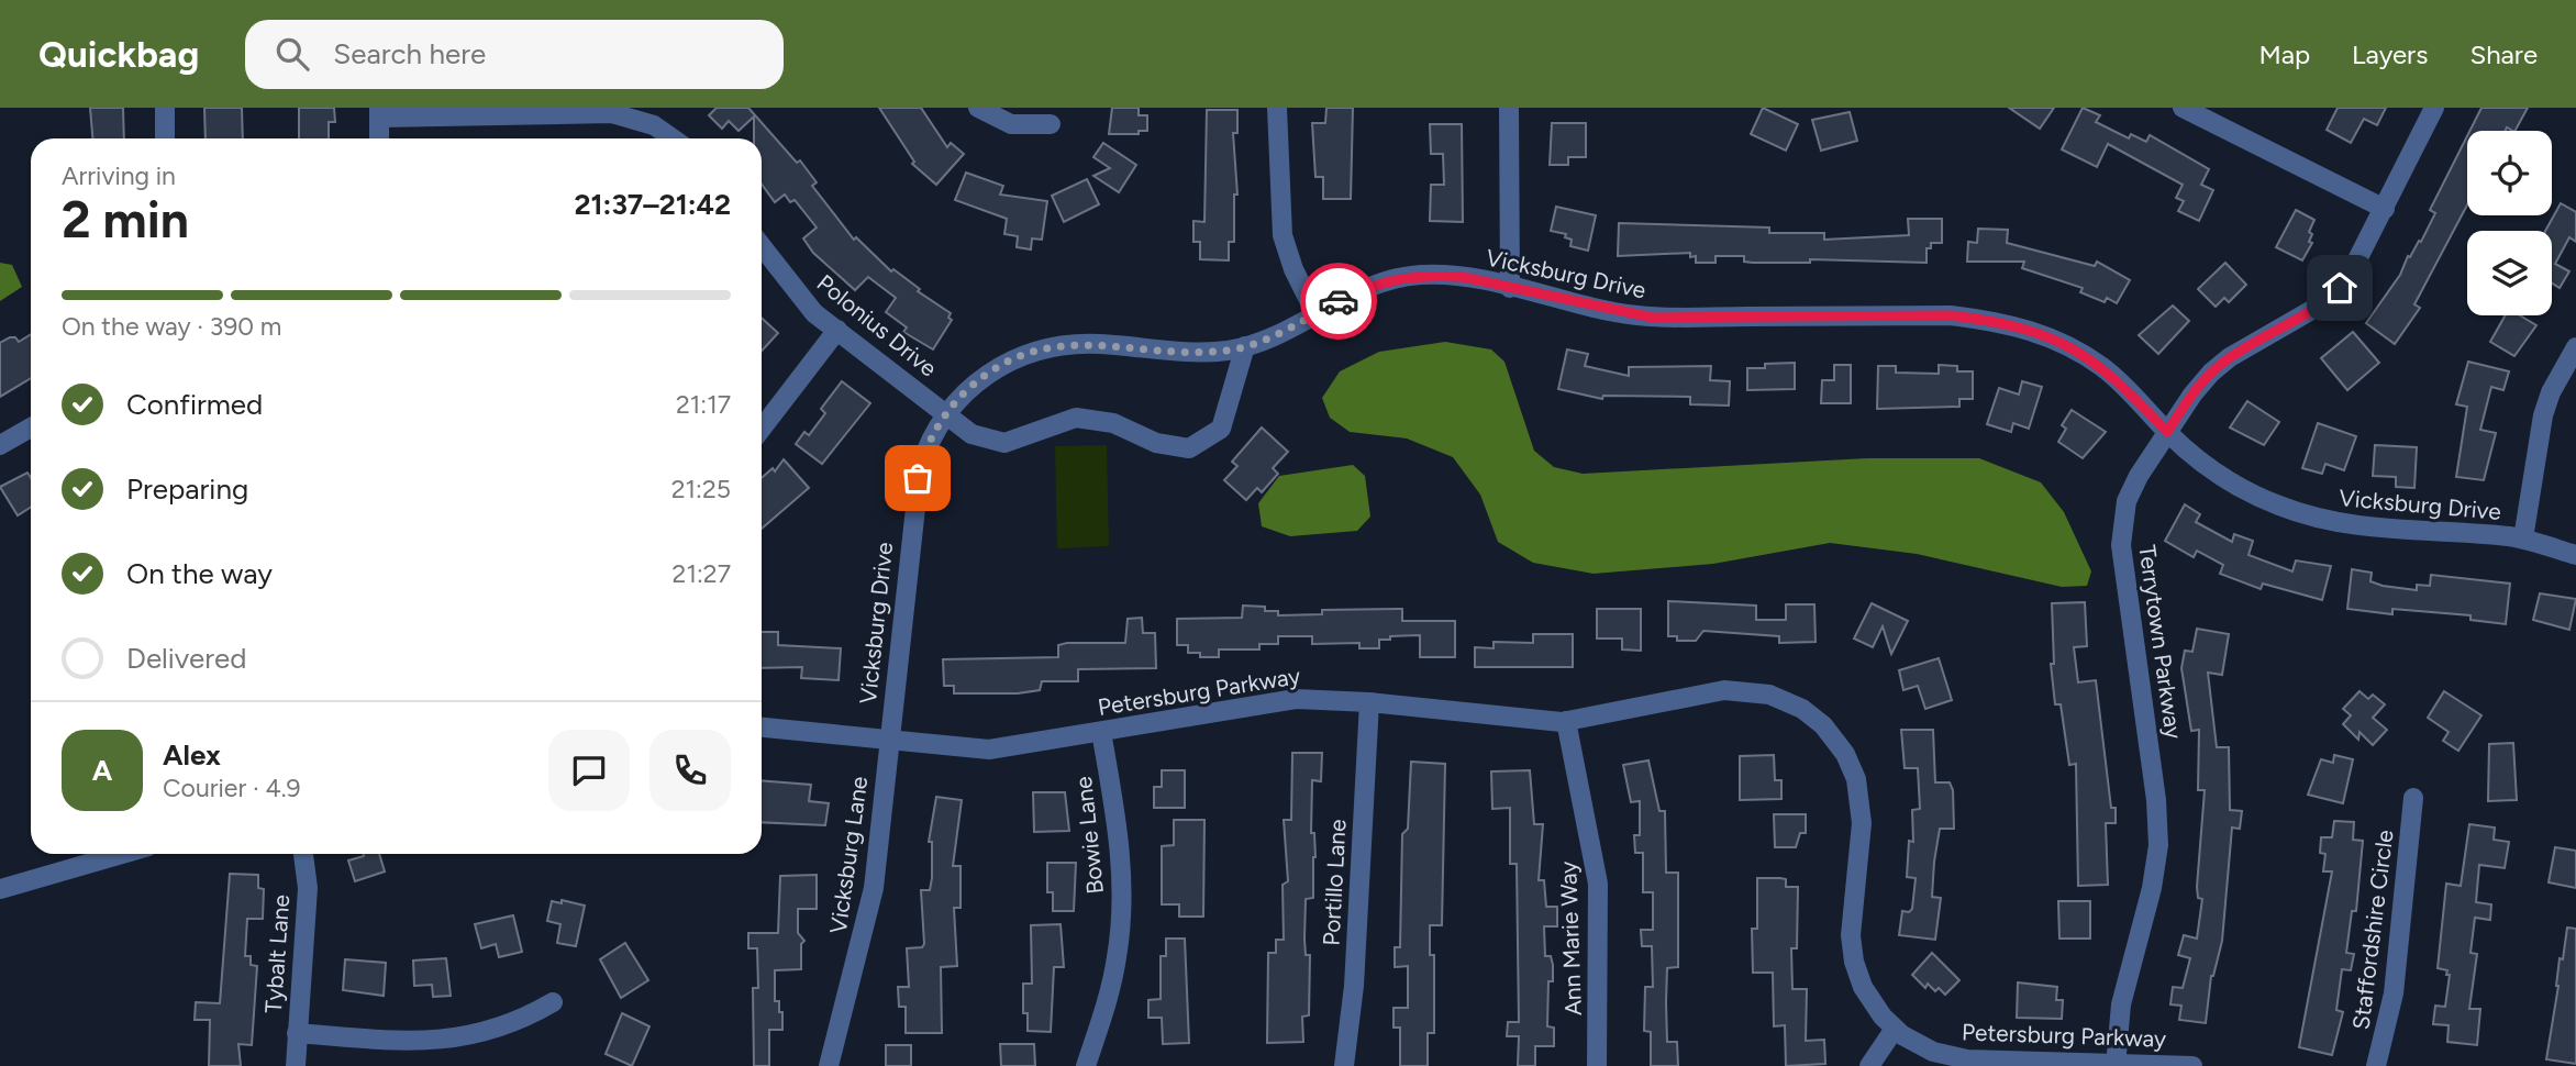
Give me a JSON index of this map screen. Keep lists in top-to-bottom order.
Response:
{
  "streets": {
    "street": [
      "Vicksburg Drive",
      "Polonius Drive",
      "Terrytown Parkway",
      "Petersburg Parkway",
      "Bowie Lane",
      "Vicksburg Lane",
      "Portillo Lane",
      "Staffordshire Circle",
      "Ann Marie Way",
      "Tybalt Lane"
    ]
  },
  "crossings": [
    ["Vicksburg Drive", "Polonius Drive"],
    ["Vicksburg Drive", "Terrytown Parkway"],
    ["Vicksburg Drive", "Petersburg Parkway"],
    ["Vicksburg Drive", "Vicksburg Lane"],
    ["Terrytown Parkway", "Petersburg Parkway"],
    ["Petersburg Parkway", "Bowie Lane"],
    ["Petersburg Parkway", "Vicksburg Lane"],
    ["Petersburg Parkway", "Portillo Lane"],
    ["Petersburg Parkway", "Ann Marie Way"]
  ],
  "page": {
    "header": "Quickbag",
    "search": "Search here",
    "nav": ["Map", "Layers", "Share"],
    "heading": ["2 min", "Arriving in", "21:37–21:42"],
    "panel": ["Alex", "Courier · 4.9"],
    "bar": "On the way · 390 m",
    "list": [
      ["Confirmed", "21:17"],
      ["Preparing", "21:25"],
      ["On the way", "21:27"],
      "Delivered"
    ],
    "round": "A"
  }
}
